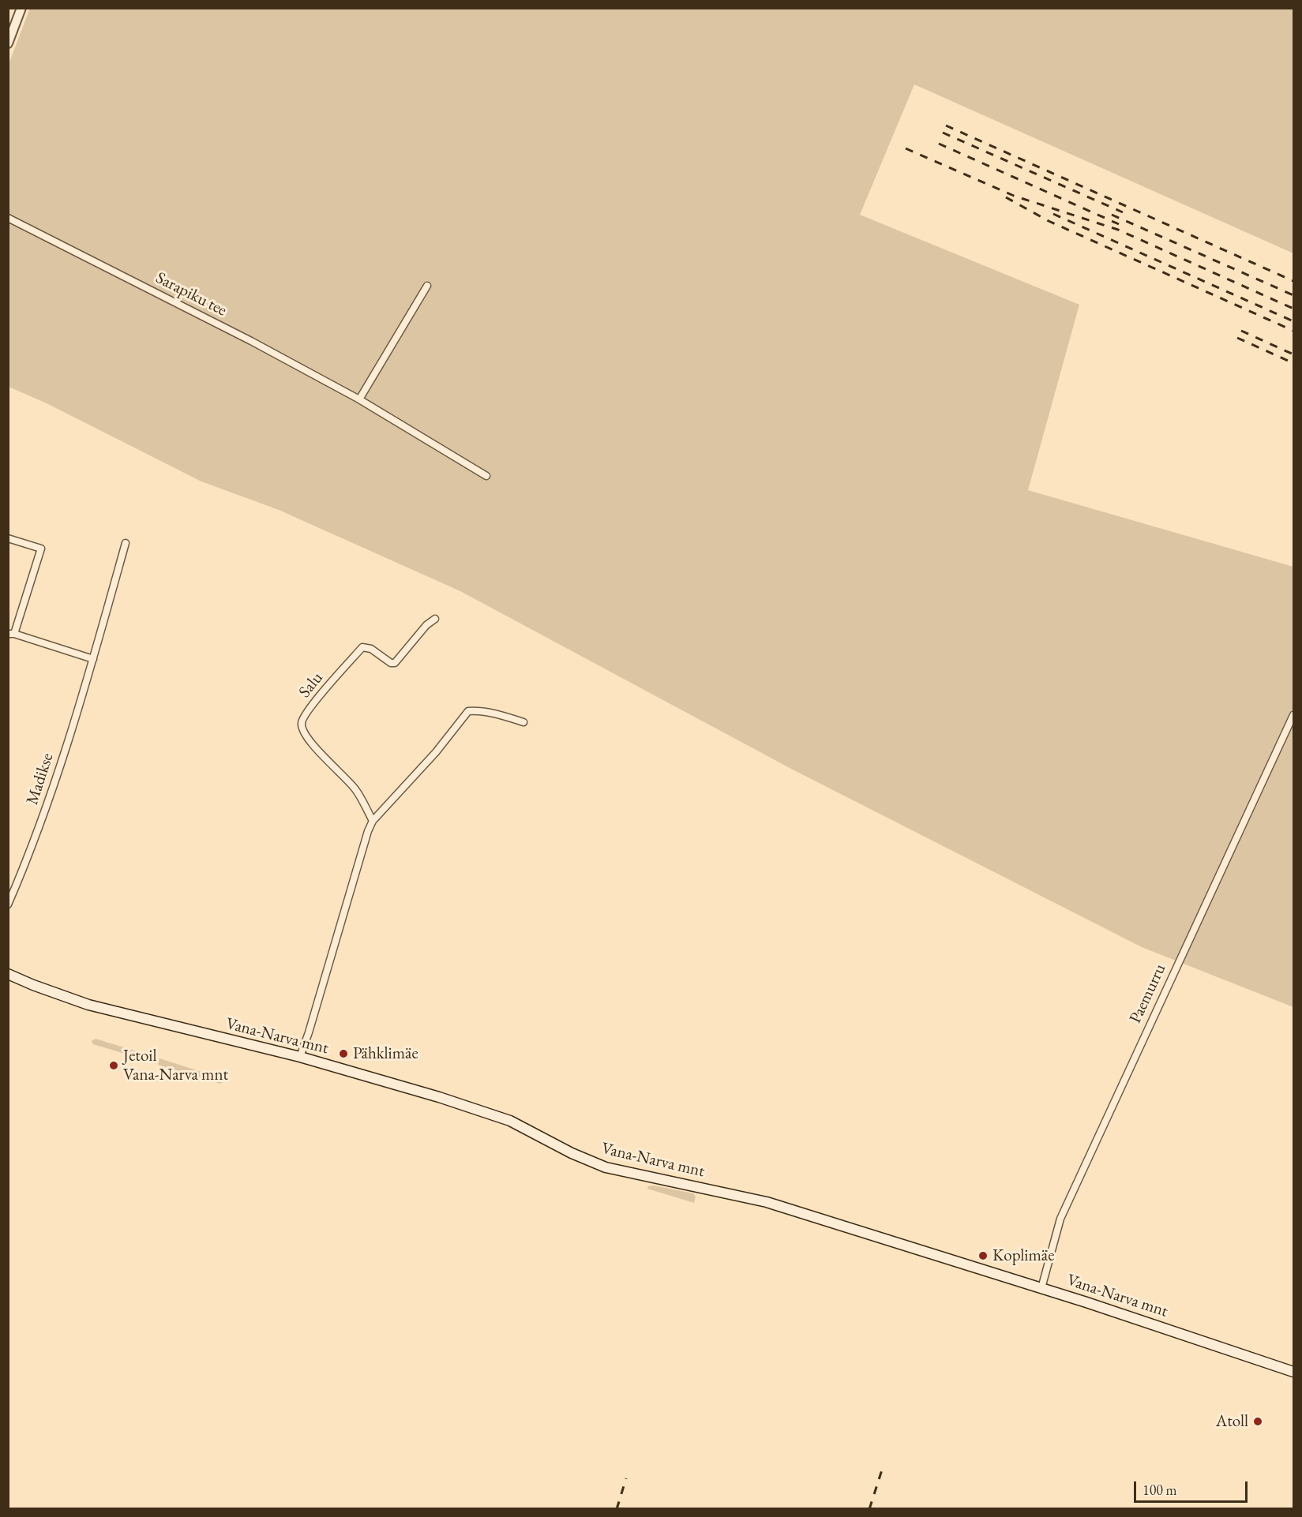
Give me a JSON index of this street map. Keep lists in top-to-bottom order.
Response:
{
  "streets": {
    "main road": ["Vana-Narva mnt"],
    "street": [
      "Sarapiku tee",
      "Salu",
      "Madikse",
      "Paemurru"
    ]
  },
  "crossings": [
    ["Paemurru", "Vana-Narva mnt"]
  ],
  "places": [
    "Pähklimäe",
    "Jetoil Vana-Narva mnt",
    "Koplimäe",
    "Atoll"
  ],
  "scale_bar": "100 m"
}
